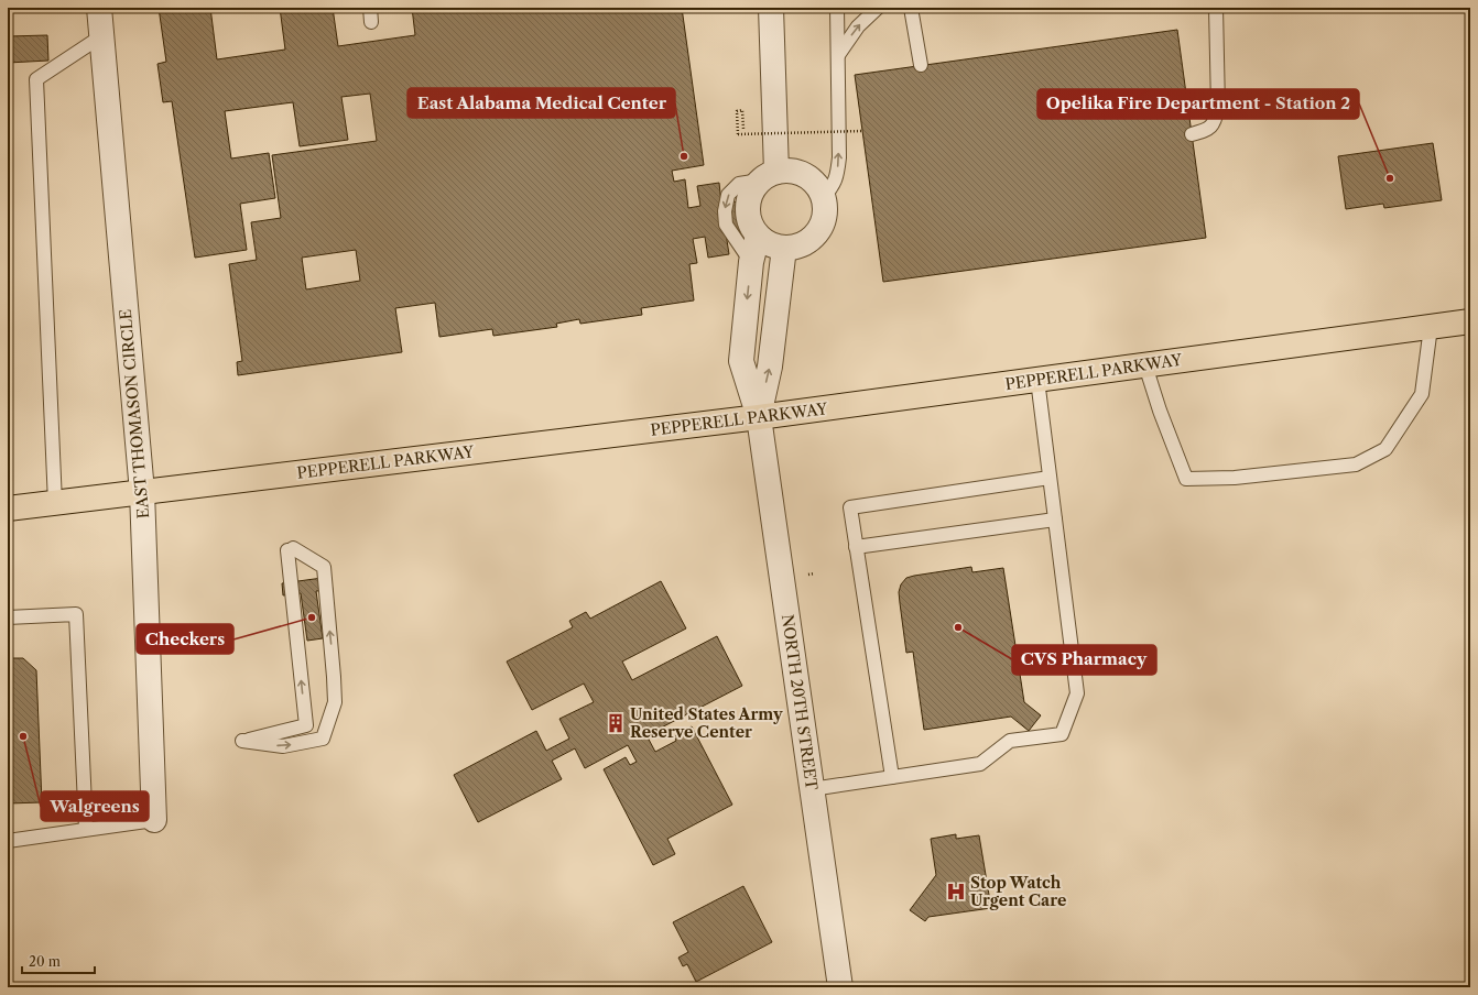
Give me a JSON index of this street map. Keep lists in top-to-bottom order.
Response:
{
  "streets": {
    "main road": ["PEPPERELL PARKWAY"],
    "street": ["EAST THOMASON CIRCLE", "NORTH 20TH STREET"]
  },
  "crossings": [
    ["PEPPERELL PARKWAY", "EAST THOMASON CIRCLE"],
    ["PEPPERELL PARKWAY", "NORTH 20TH STREET"]
  ],
  "places": {
    "other": [
      "East Alabama Medical Center",
      "Opelika Fire Department - Station 2",
      "Checkers",
      "CVS Pharmacy",
      "Walgreens"
    ],
    "building": ["United States Army Reserve Center"],
    "hospital": ["Stop Watch Urgent Care"]
  },
  "scale_bar": "20 m"
}
